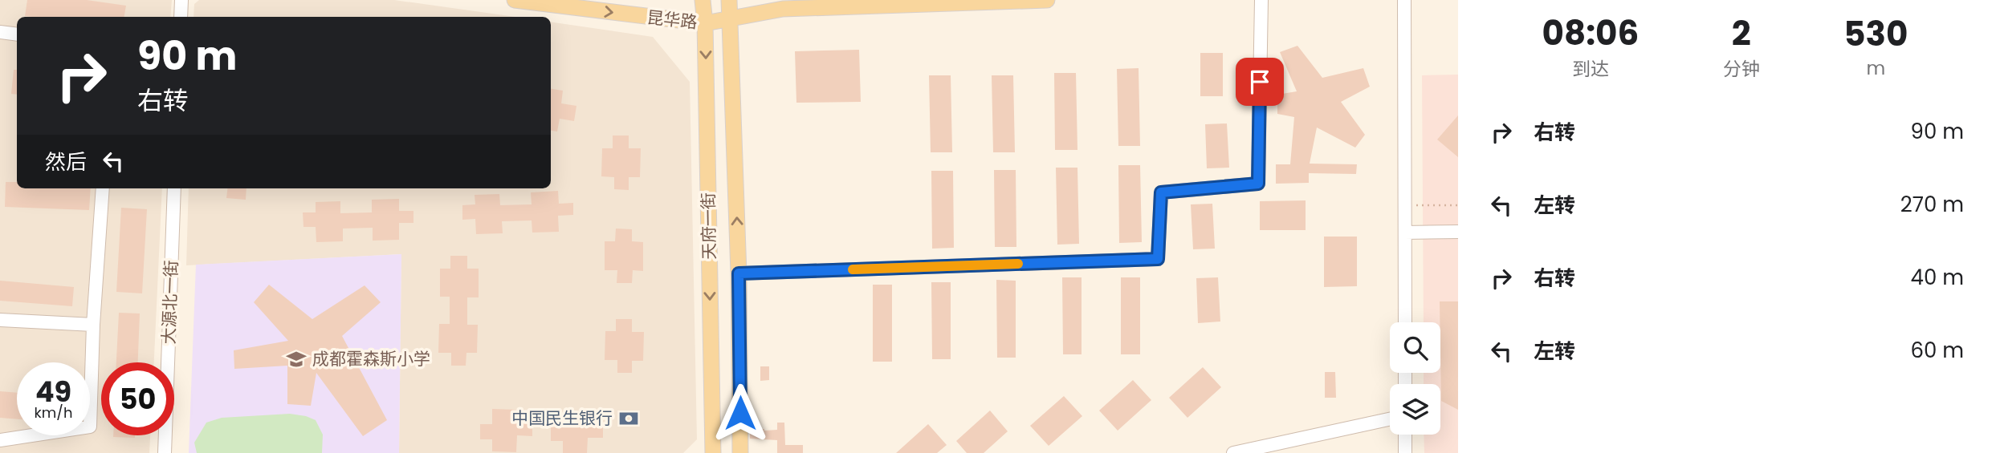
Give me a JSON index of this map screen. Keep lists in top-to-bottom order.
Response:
{
  "streets": {
    "main road": ["昆华路", "天府一街"],
    "street": ["大源北一街"]
  },
  "crossings": [
    ["昆华路", "天府一街"]
  ],
  "one_way": ["昆华路"],
  "places": {
    "school or university": ["成都霍森斯小学"],
    "bank": ["中国民生银行"]
  },
  "page": {
    "eta": [
      "08:06",
      "到达",
      "2",
      "分钟",
      "530",
      "m"
    ],
    "turn": ["90 m", "右转"],
    "list": [
      {
        "name": "右转",
        "value": "90 m"
      },
      {
        "name": "左转",
        "value": "270 m"
      },
      {
        "name": "右转",
        "value": "40 m"
      },
      {
        "name": "左转",
        "value": "60 m"
      }
    ],
    "then": "然后",
    "speed": "49 km/h",
    "limit": "50"
  }
}
